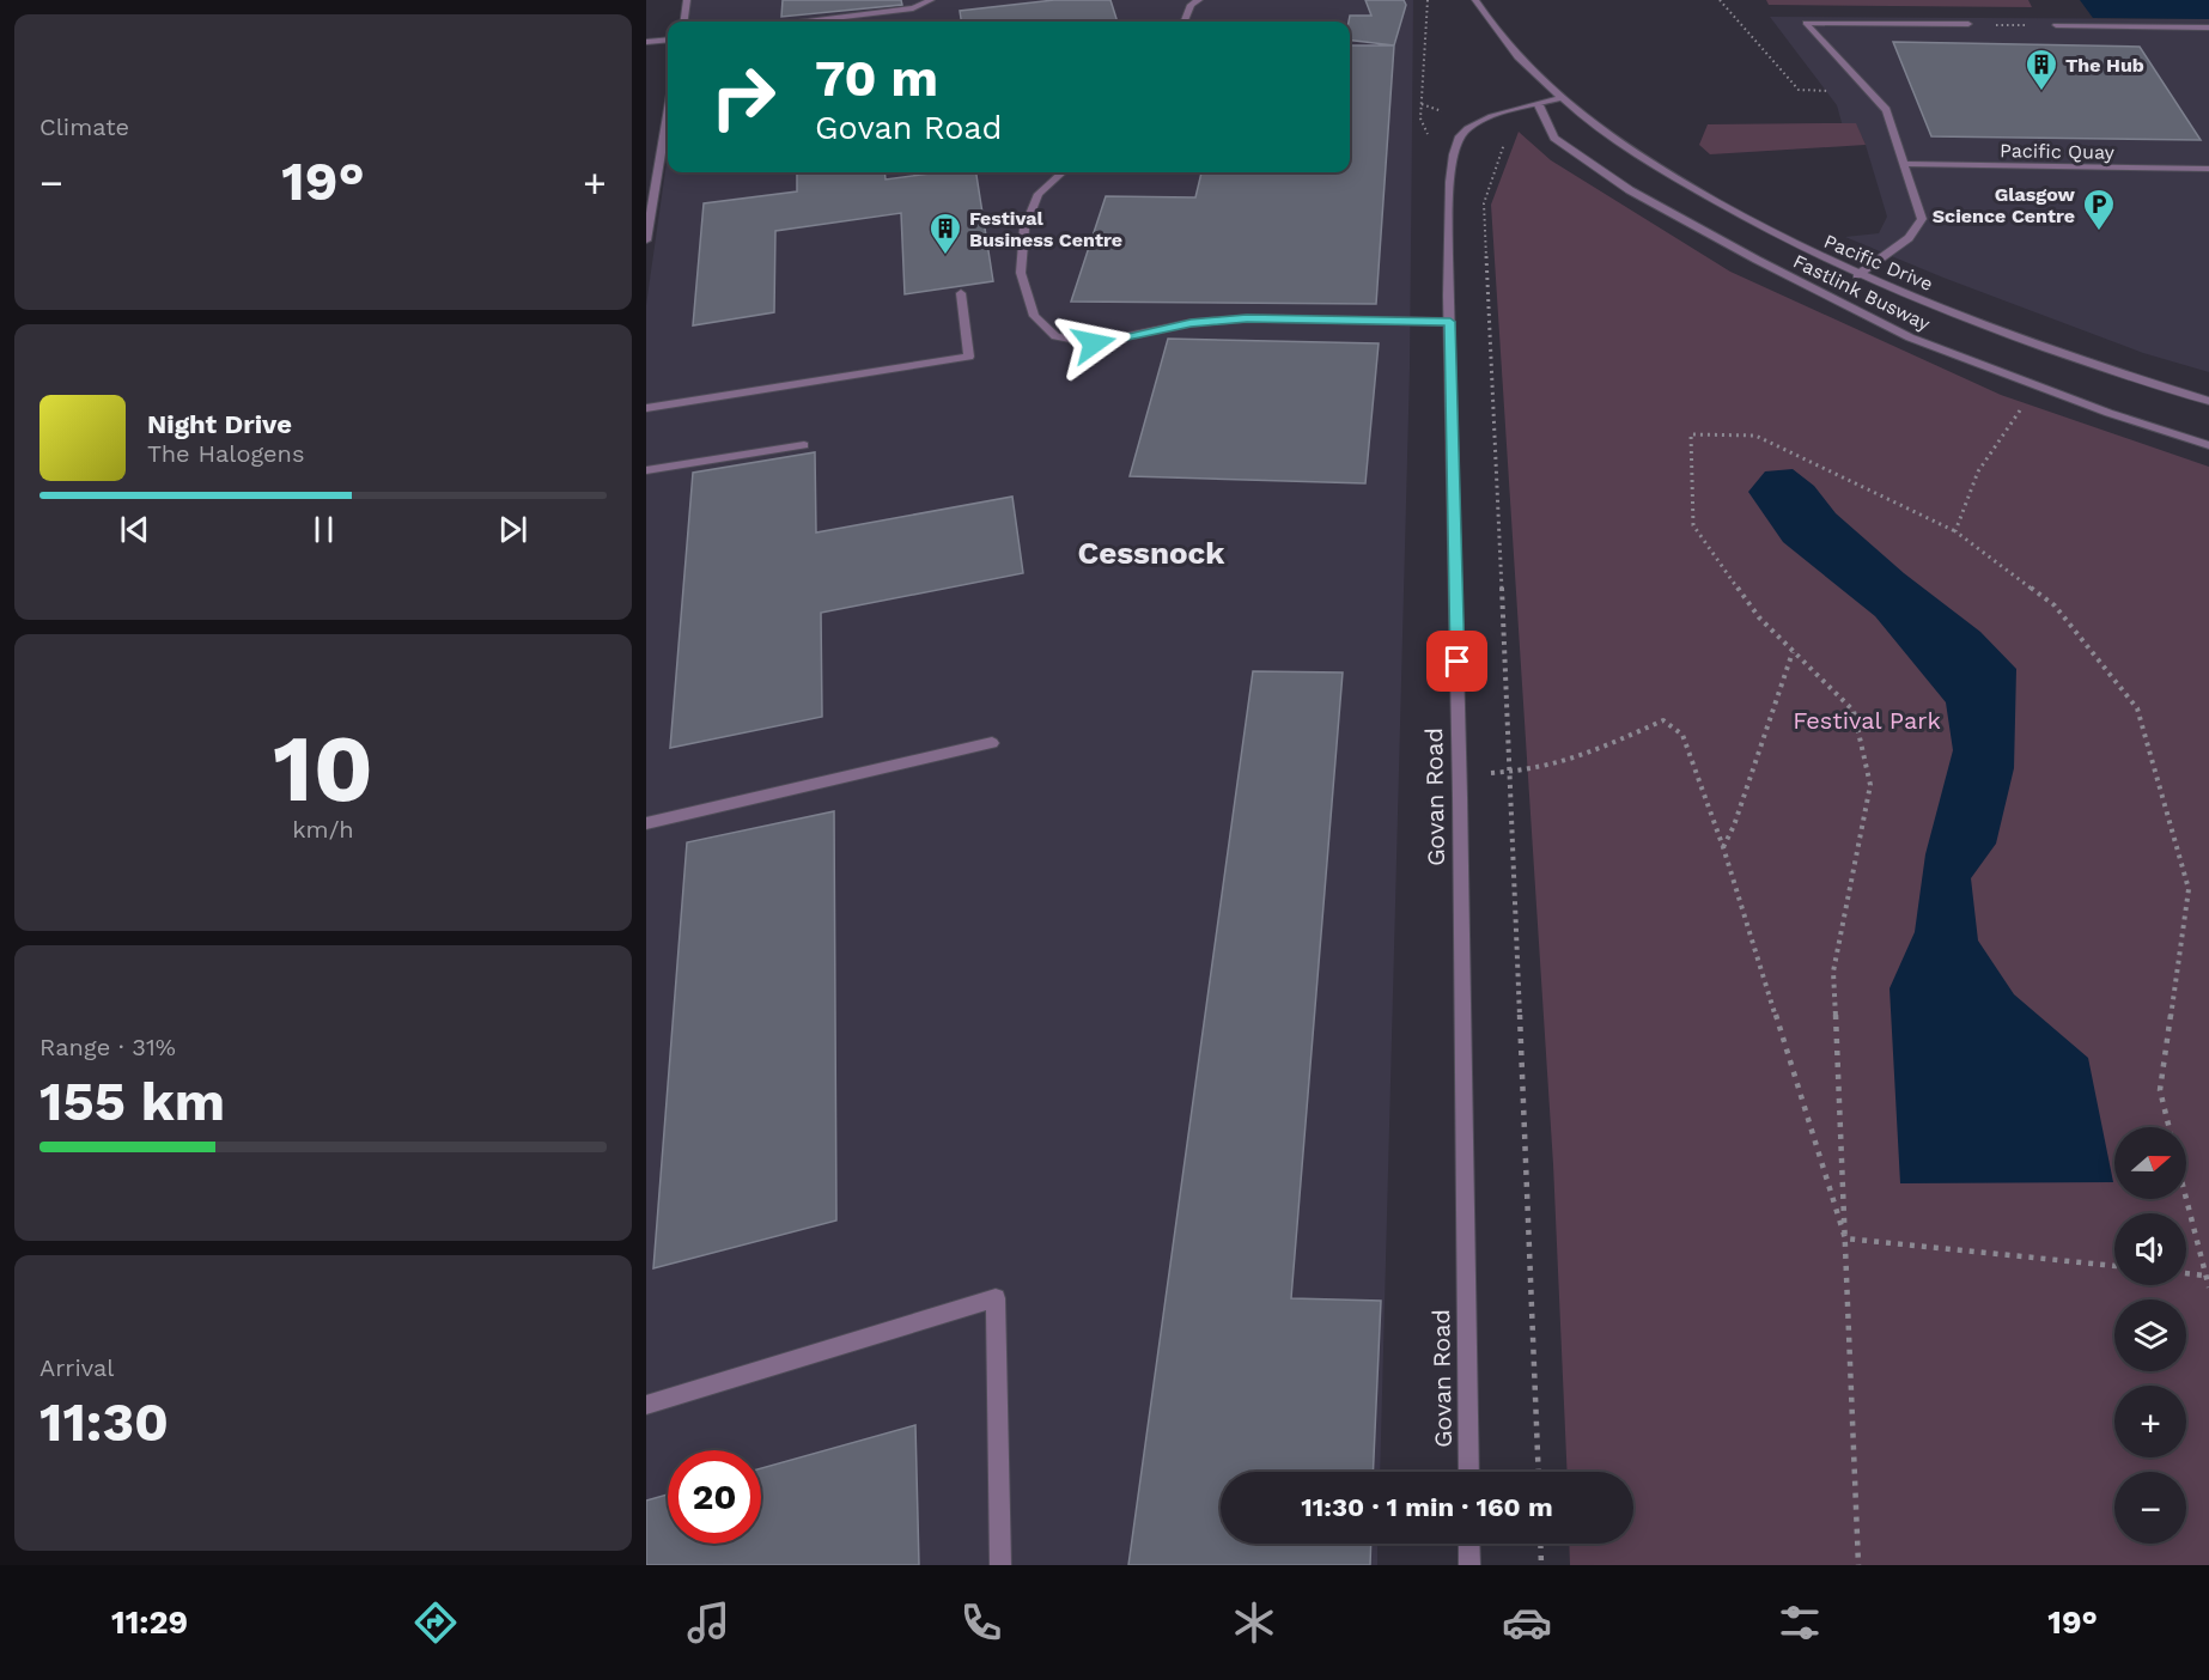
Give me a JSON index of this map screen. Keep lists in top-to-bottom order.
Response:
{
  "streets": {
    "street": [
      "Pacific Quay",
      "Pacific Drive",
      "Fastlink Busway",
      "Govan Road"
    ]
  },
  "districts": ["Cessnock"],
  "parks": ["Festival Park"],
  "places": {
    "building": ["The Hub", "Festival Business Centre"],
    "parking": ["Glasgow Science Centre"]
  },
  "north": "right",
  "page": {
    "tile": [
      "Climate",
      ["10", "km/h"],
      ["Range · 31%", "155 km"],
      ["Arrival", "11:30"]
    ],
    "turn": ["70 m", "Govan Road"],
    "heat": ["−", "19°", "+"],
    "song": ["Night Drive", "The Halogens"],
    "map_buttons": ["+", "−"],
    "limit": "20",
    "trip": "11:30 · 1 min · 160 m",
    "tabs": ["11:29", "19°"]
  }
}
